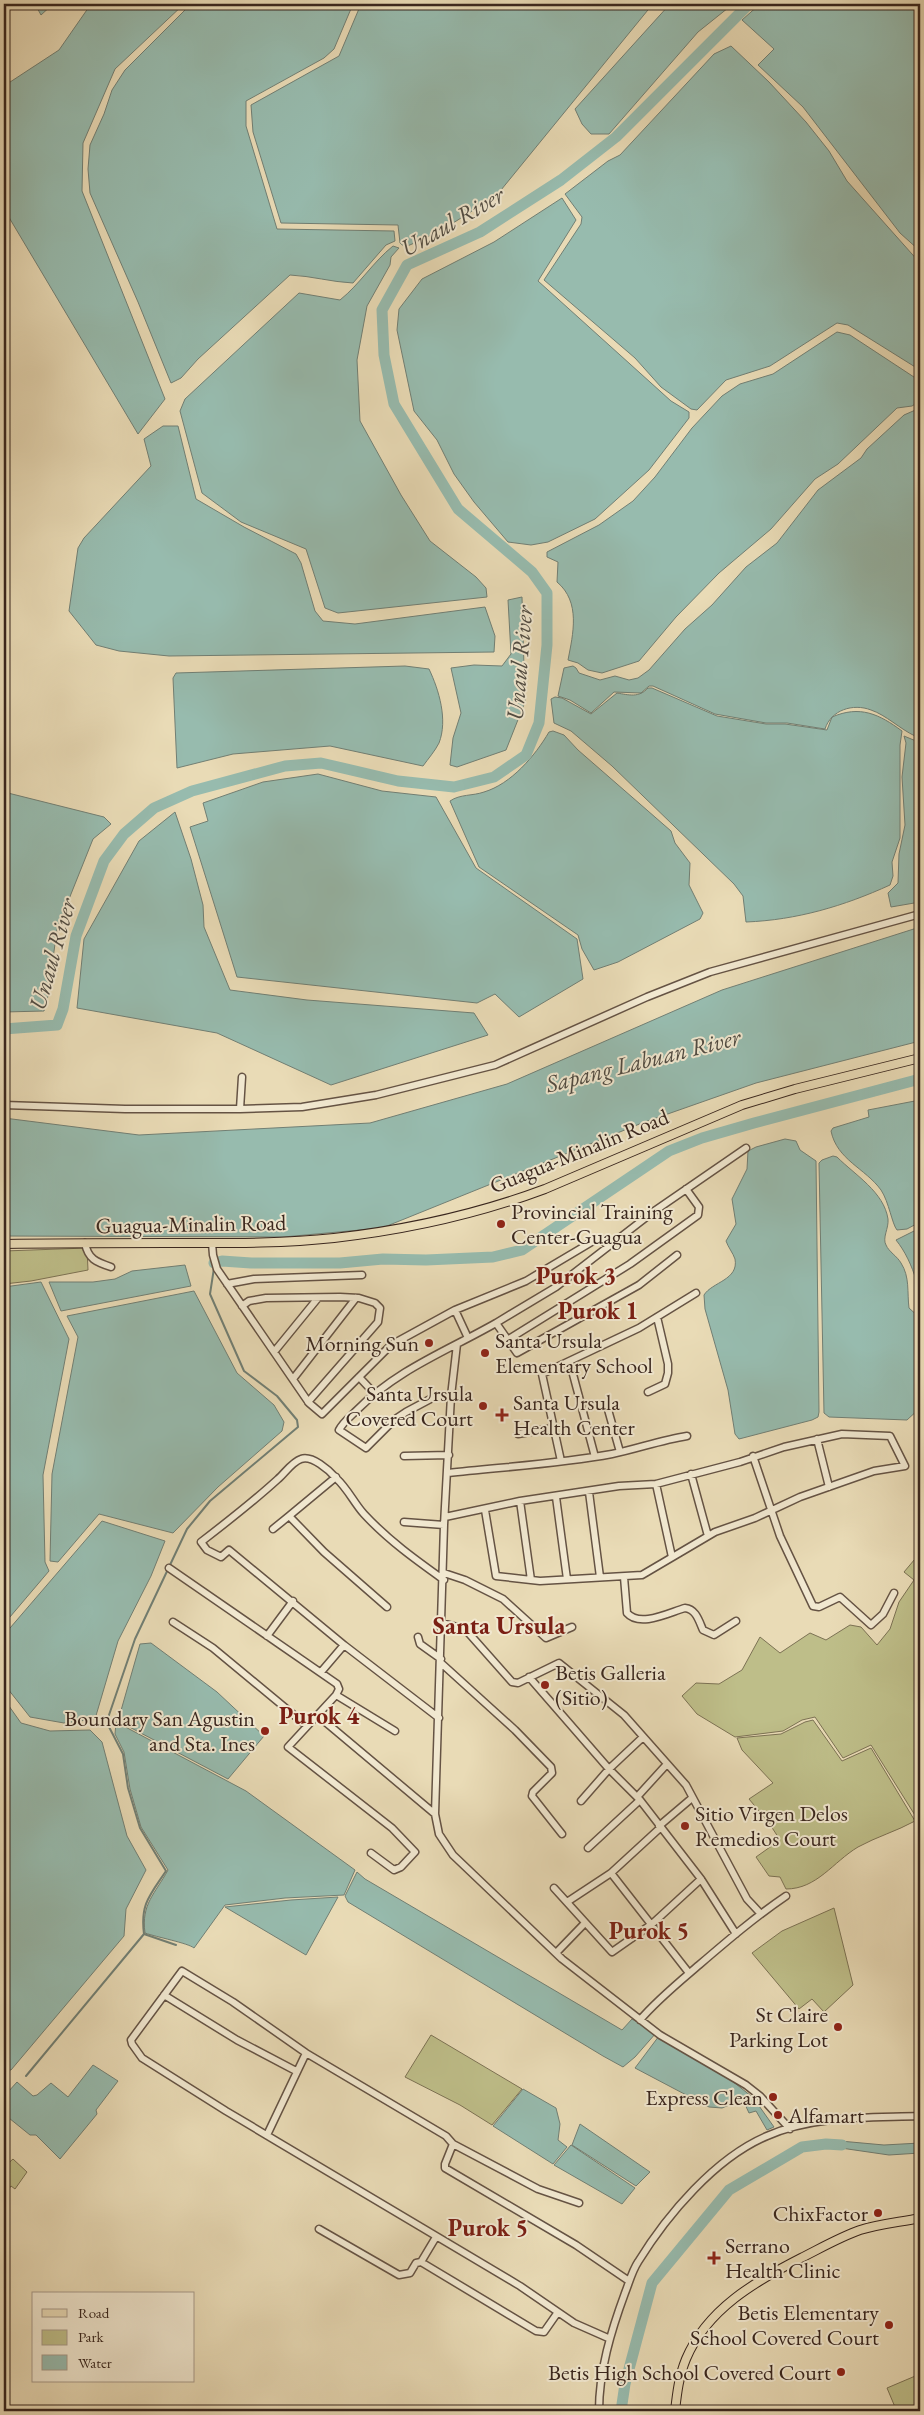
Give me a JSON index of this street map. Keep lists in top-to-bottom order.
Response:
{
  "streets": {
    "main road": ["Guagua-Minalin Road"]
  },
  "districts": [
    "Purok 3",
    "Purok 1",
    "Santa Ursula",
    "Purok 4",
    "Purok 5",
    "Purok 5"
  ],
  "water": ["Unaul River", "Sapang Labuan River"],
  "places": {
    "other": [
      "Provincial Training Center-Guagua",
      "Morning Sun",
      "Santa Ursula Elementary School",
      "Santa Ursula Covered Court",
      "Betis Galleria (Sitio)",
      "Boundary San Agustin and Sta. Ines",
      "Sitio Virgen Delos Remedios Court",
      "St Claire Parking Lot",
      "Express Clean",
      "Alfamart",
      "ChixFactor",
      "Betis Elementary School Covered Court",
      "Betis High School Covered Court"
    ],
    "health": ["Santa Ursula Health Center", "Serrano Health Clinic"]
  },
  "legend": ["Road", "Park", "Water"]
}
